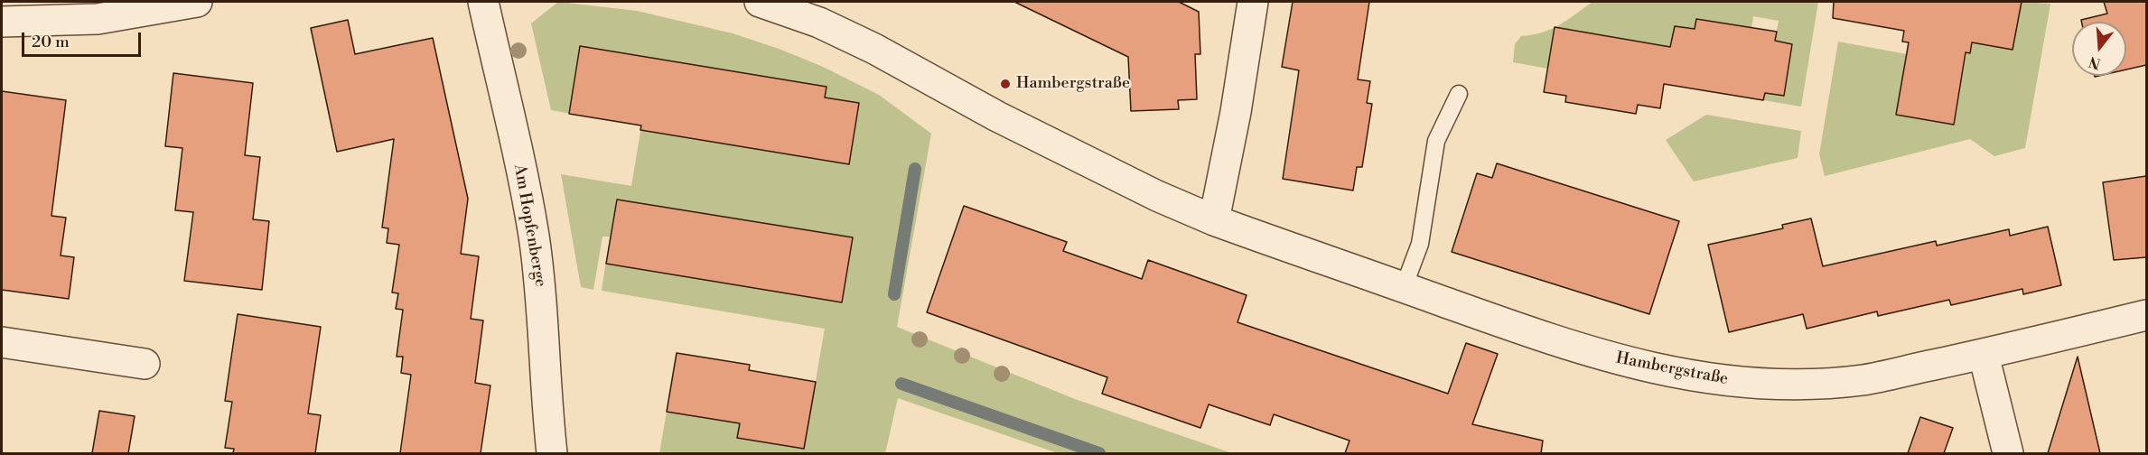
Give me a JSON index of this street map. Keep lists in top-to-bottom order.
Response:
{
  "streets": {
    "street": ["Am Hopfenberge", "Hambergstraße"]
  },
  "places": ["Hambergstraße"],
  "scale_bar": "20 m",
  "north": "bottom"
}
